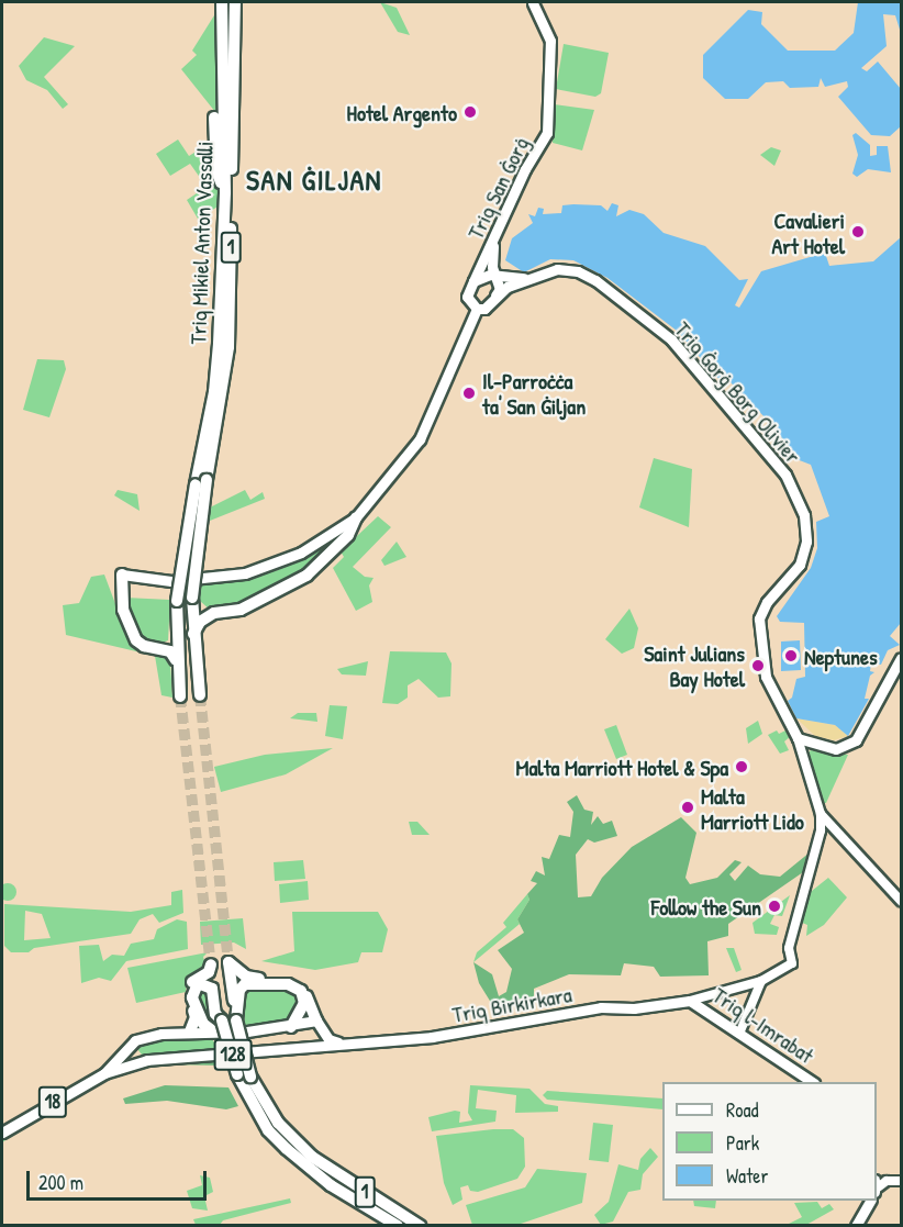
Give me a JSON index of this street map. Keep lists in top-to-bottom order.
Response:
{
  "streets": {
    "highway": ["Triq Mikiel Anton Vassalli", "1"],
    "main road": [
      "Triq San Ġorġ",
      "Triq Ġorġ Borg Olivier",
      "Triq Birkirkara",
      "Triq l-Imrabat",
      "128",
      "18"
    ]
  },
  "crossings": [
    ["Triq Mikiel Anton Vassalli", "1"],
    ["Triq Birkirkara", "Triq l-Imrabat"]
  ],
  "districts": ["SAN ĠILJAN"],
  "places": [
    "Hotel Argento",
    "Cavalieri Art Hotel",
    "Il-Parroċċa ta' San Ġiljan",
    "Neptunes",
    "Saint Julians Bay Hotel",
    "Malta Marriott Hotel & Spa",
    "Malta Marriott Lido",
    "Follow the Sun"
  ],
  "legend": ["Road", "Park", "Water"],
  "scale_bar": "200 m"
}
